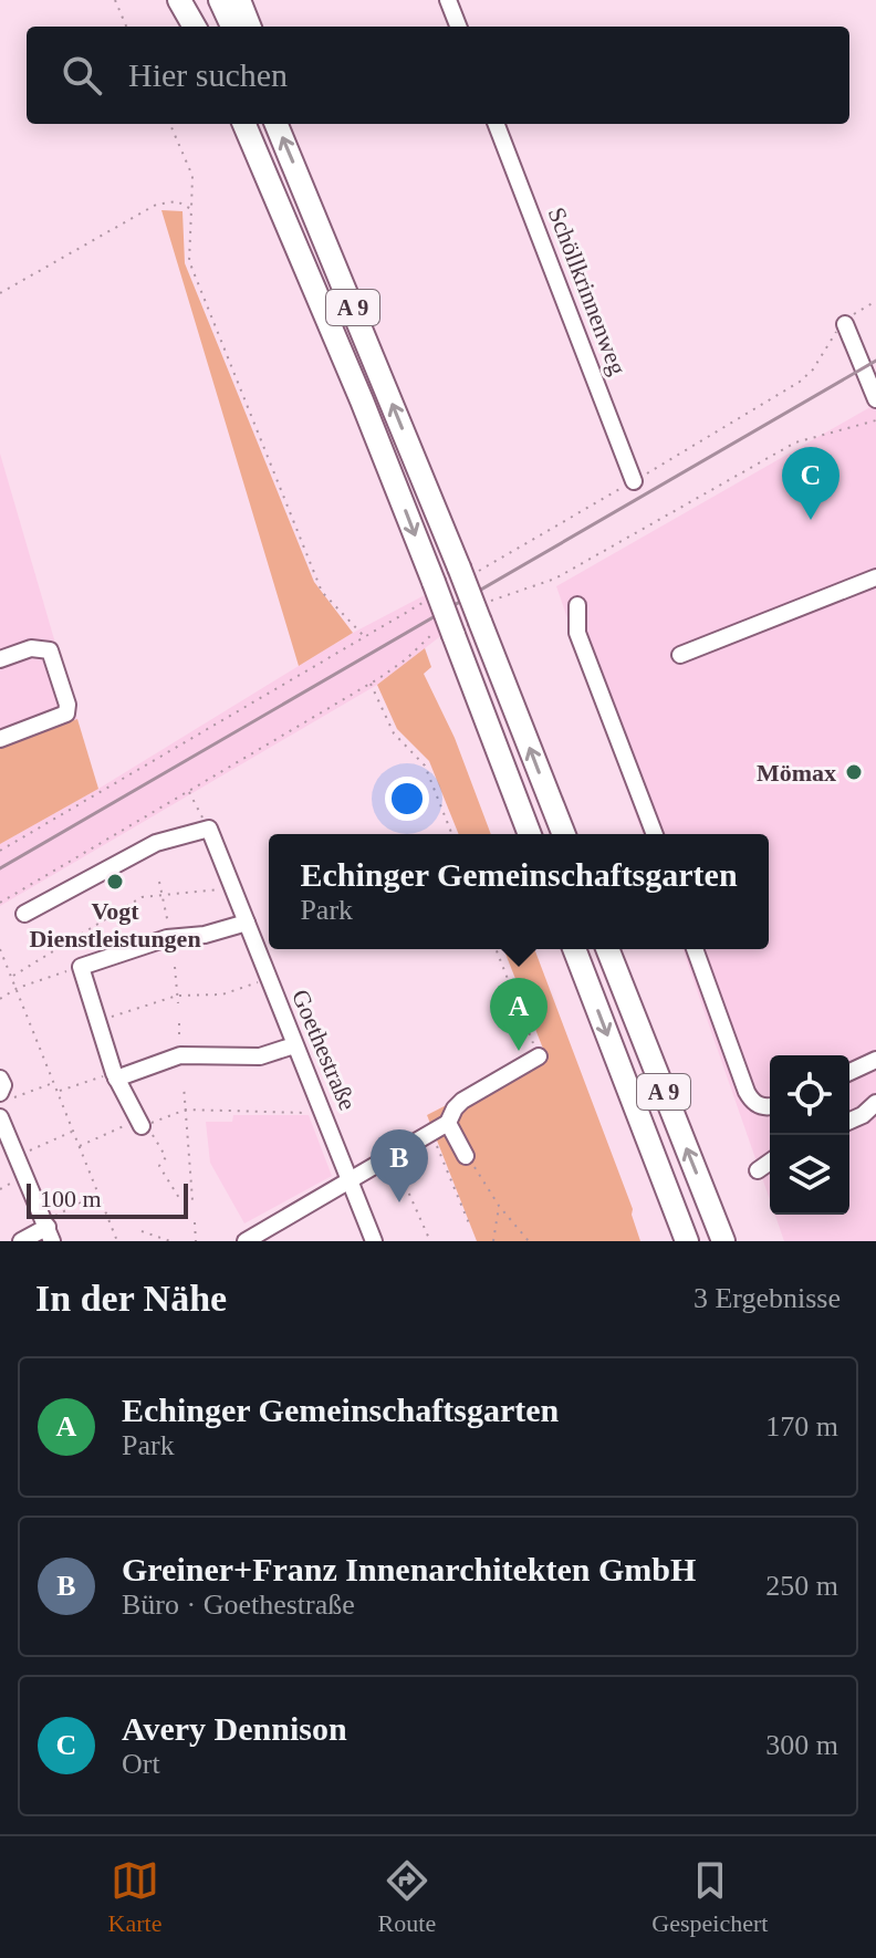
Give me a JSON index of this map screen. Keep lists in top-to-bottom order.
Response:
{
  "streets": {
    "highway": ["A 9"],
    "street": ["Schöllkrinnenweg", "Goethestraße"]
  },
  "places": ["Mömax", "Vogt Dienstleistungen"],
  "scale_bar": "100 m",
  "page": {
    "search": "Hier suchen",
    "pins": ["C", "A", "B"],
    "popup": ["Echinger Gemeinschaftsgarten", "Park"],
    "scale": "100 m",
    "heading": ["In der Nähe", "3 Ergebnisse"],
    "list": [
      {
        "mark": "A",
        "name": "Echinger Gemeinschaftsgarten",
        "note": "Park",
        "value": "170 m"
      },
      {
        "mark": "B",
        "name": "Greiner+Franz Innenarchitekten GmbH",
        "note": "Büro · Goethestraße",
        "value": "250 m"
      },
      {
        "mark": "C",
        "name": "Avery Dennison",
        "note": "Ort",
        "value": "300 m"
      }
    ],
    "nav": ["Karte", "Route", "Gespeichert"]
  }
}
